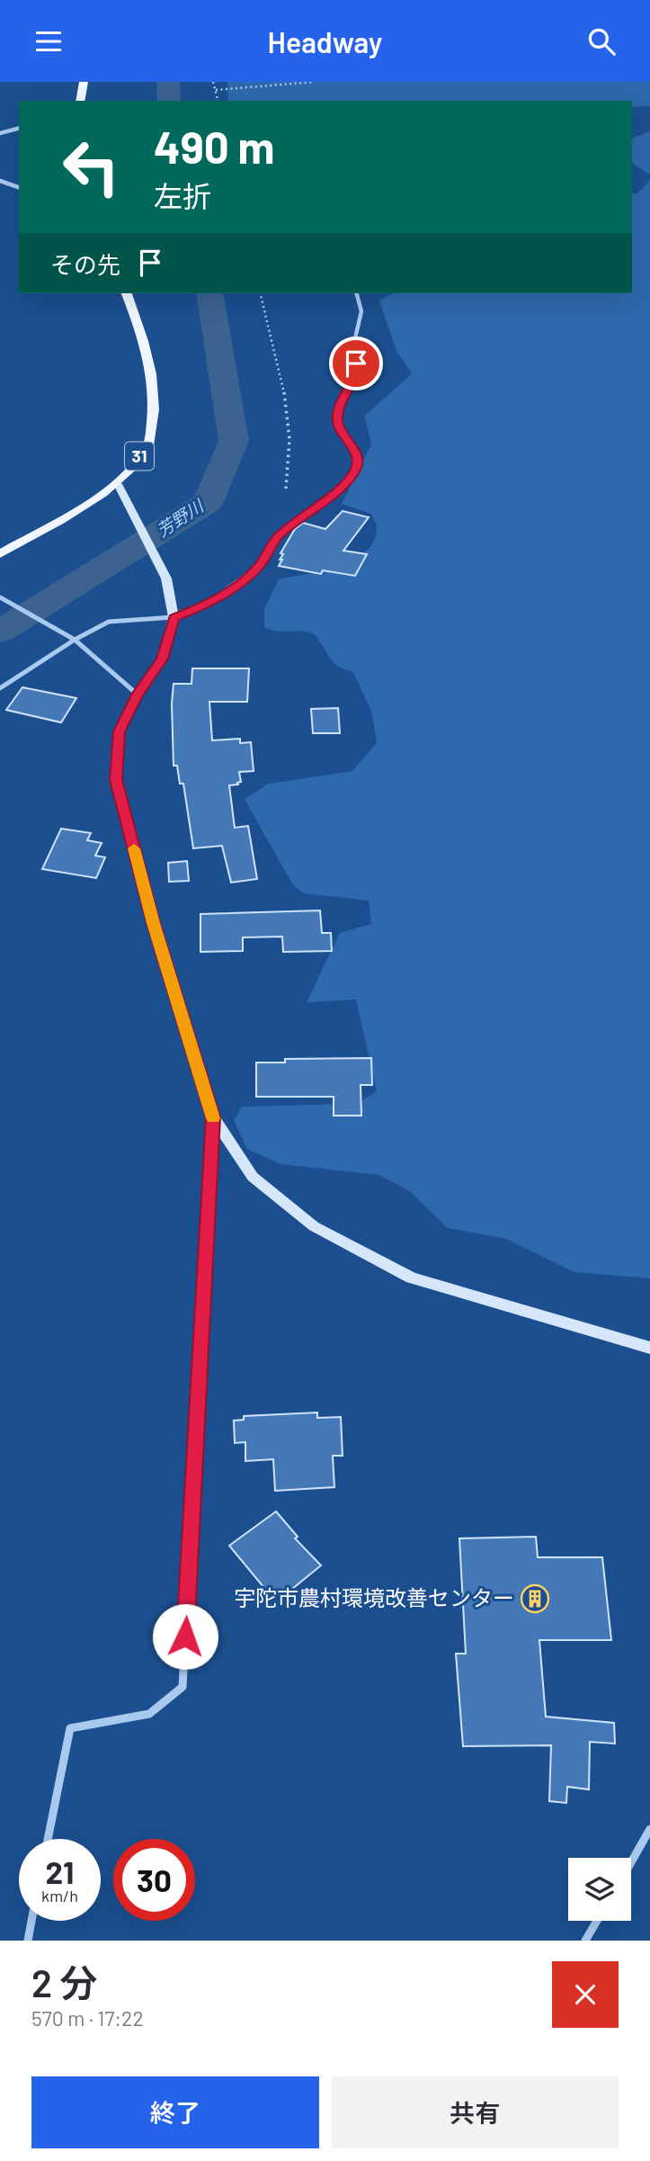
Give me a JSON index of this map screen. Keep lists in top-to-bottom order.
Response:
{
  "streets": {
    "main road": ["31"]
  },
  "water": ["芳野川"],
  "places": {
    "building": ["宇陀市農村環境改善センター"]
  },
  "page": {
    "header": "Headway",
    "turn": ["490 m", "左折"],
    "then": "その先",
    "speed": "21 km/h",
    "limit": "30",
    "heading": ["2 分", "570 m · 17:22"],
    "buttons": ["終了", "共有"]
  }
}
